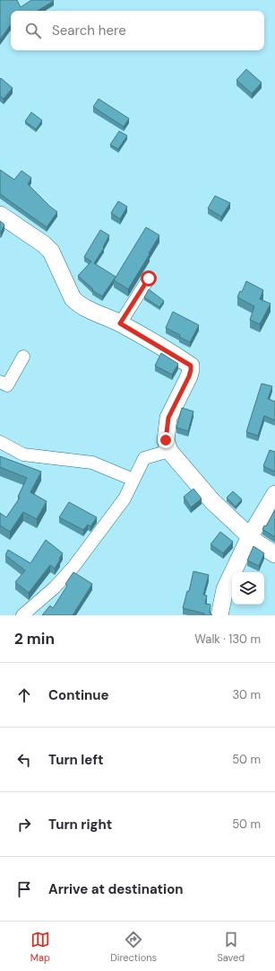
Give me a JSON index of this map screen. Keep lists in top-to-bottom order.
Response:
{
  "page": {
    "search": "Search here",
    "heading": ["2 min", "Walk · 130 m"],
    "list": [
      ["Continue", "30 m"],
      ["Turn left", "50 m"],
      ["Turn right", "50 m"],
      "Arrive at destination"
    ],
    "nav": ["Map", "Directions", "Saved"]
  }
}
